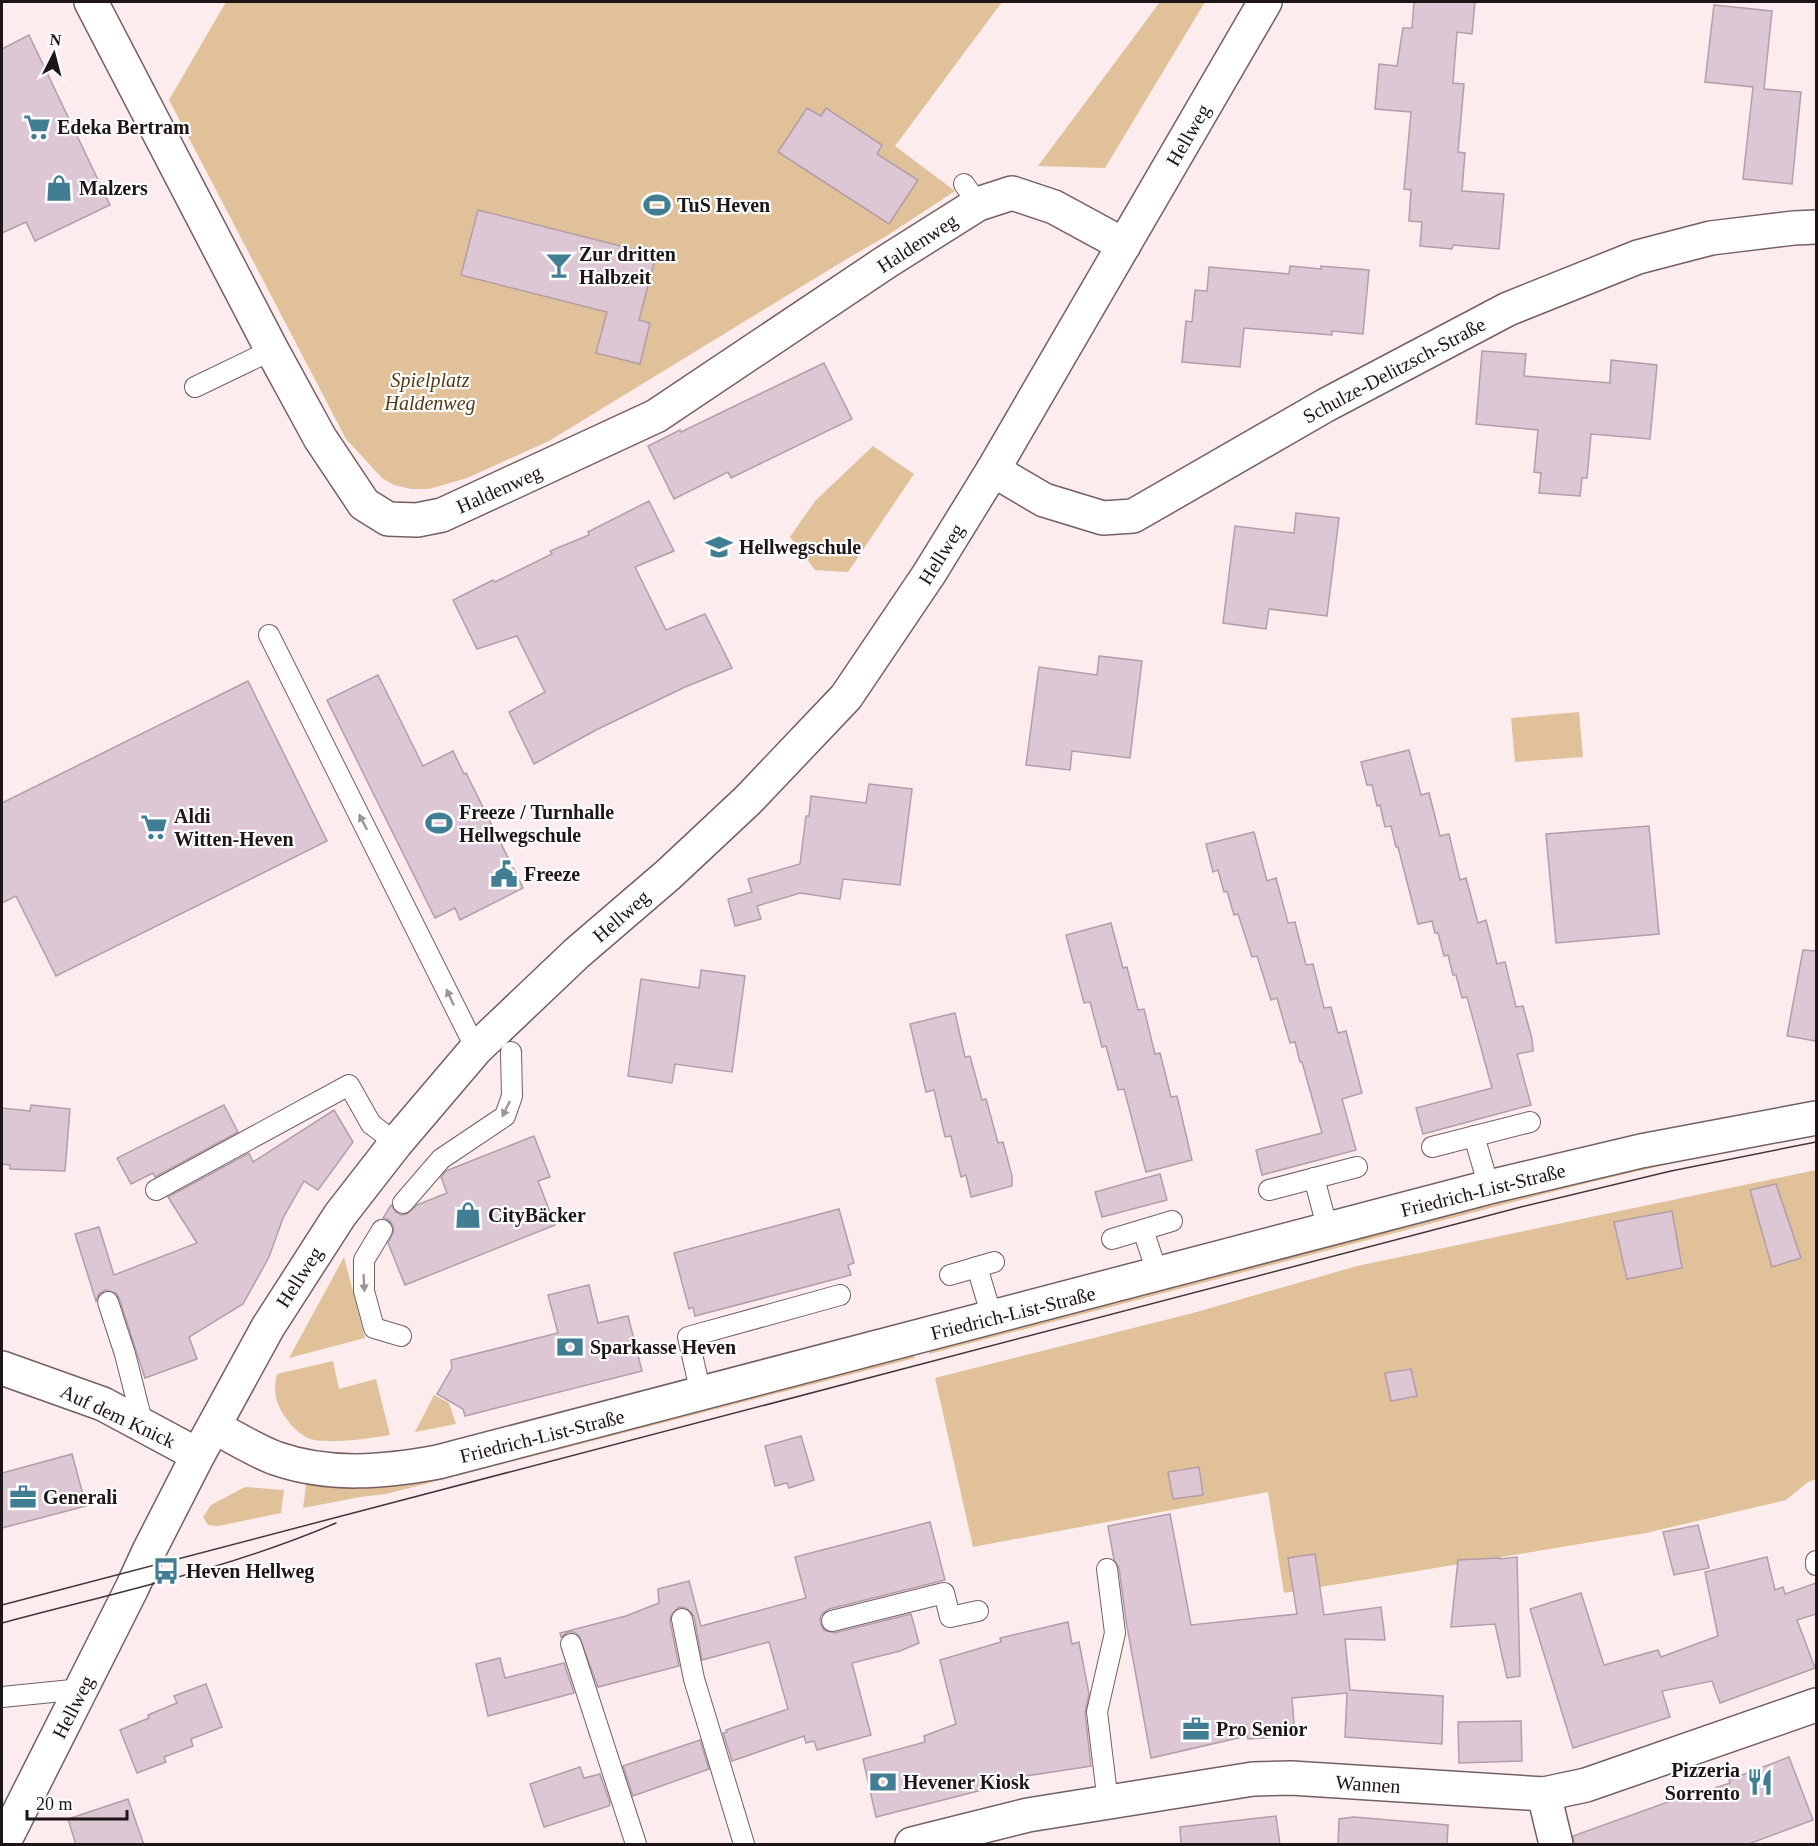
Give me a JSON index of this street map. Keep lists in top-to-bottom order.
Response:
{
  "streets": {
    "street": [
      "Hellweg",
      "Haldenweg",
      "Schulze-Delitzsch-Straße",
      "Friedrich-List-Straße",
      "Auf dem Knick",
      "Wannen"
    ]
  },
  "crossings": [
    ["Hellweg", "Haldenweg"],
    ["Hellweg", "Schulze-Delitzsch-Straße"],
    ["Hellweg", "Friedrich-List-Straße"],
    ["Hellweg", "Auf dem Knick"],
    ["Friedrich-List-Straße", "Auf dem Knick"]
  ],
  "parks": ["Spielplatz Haldenweg"],
  "places": {
    "supermarket": ["Edeka Bertram", "Aldi Witten-Heven"],
    "shop": ["Malzers", "CityBäcker"],
    "sports": ["TuS Heven", "Freeze / Turnhalle Hellwegschule"],
    "bar": ["Zur dritten Halbzeit"],
    "school or university": ["Hellwegschule"],
    "public building": ["Freeze"],
    "bank": ["Sparkasse Heven", "Hevener Kiosk"],
    "office": ["Generali", "Pro Senior"],
    "bus stop": ["Heven Hellweg"],
    "restaurant": ["Pizzeria Sorrento"]
  },
  "scale_bar": "20 m",
  "north": "top"
}
